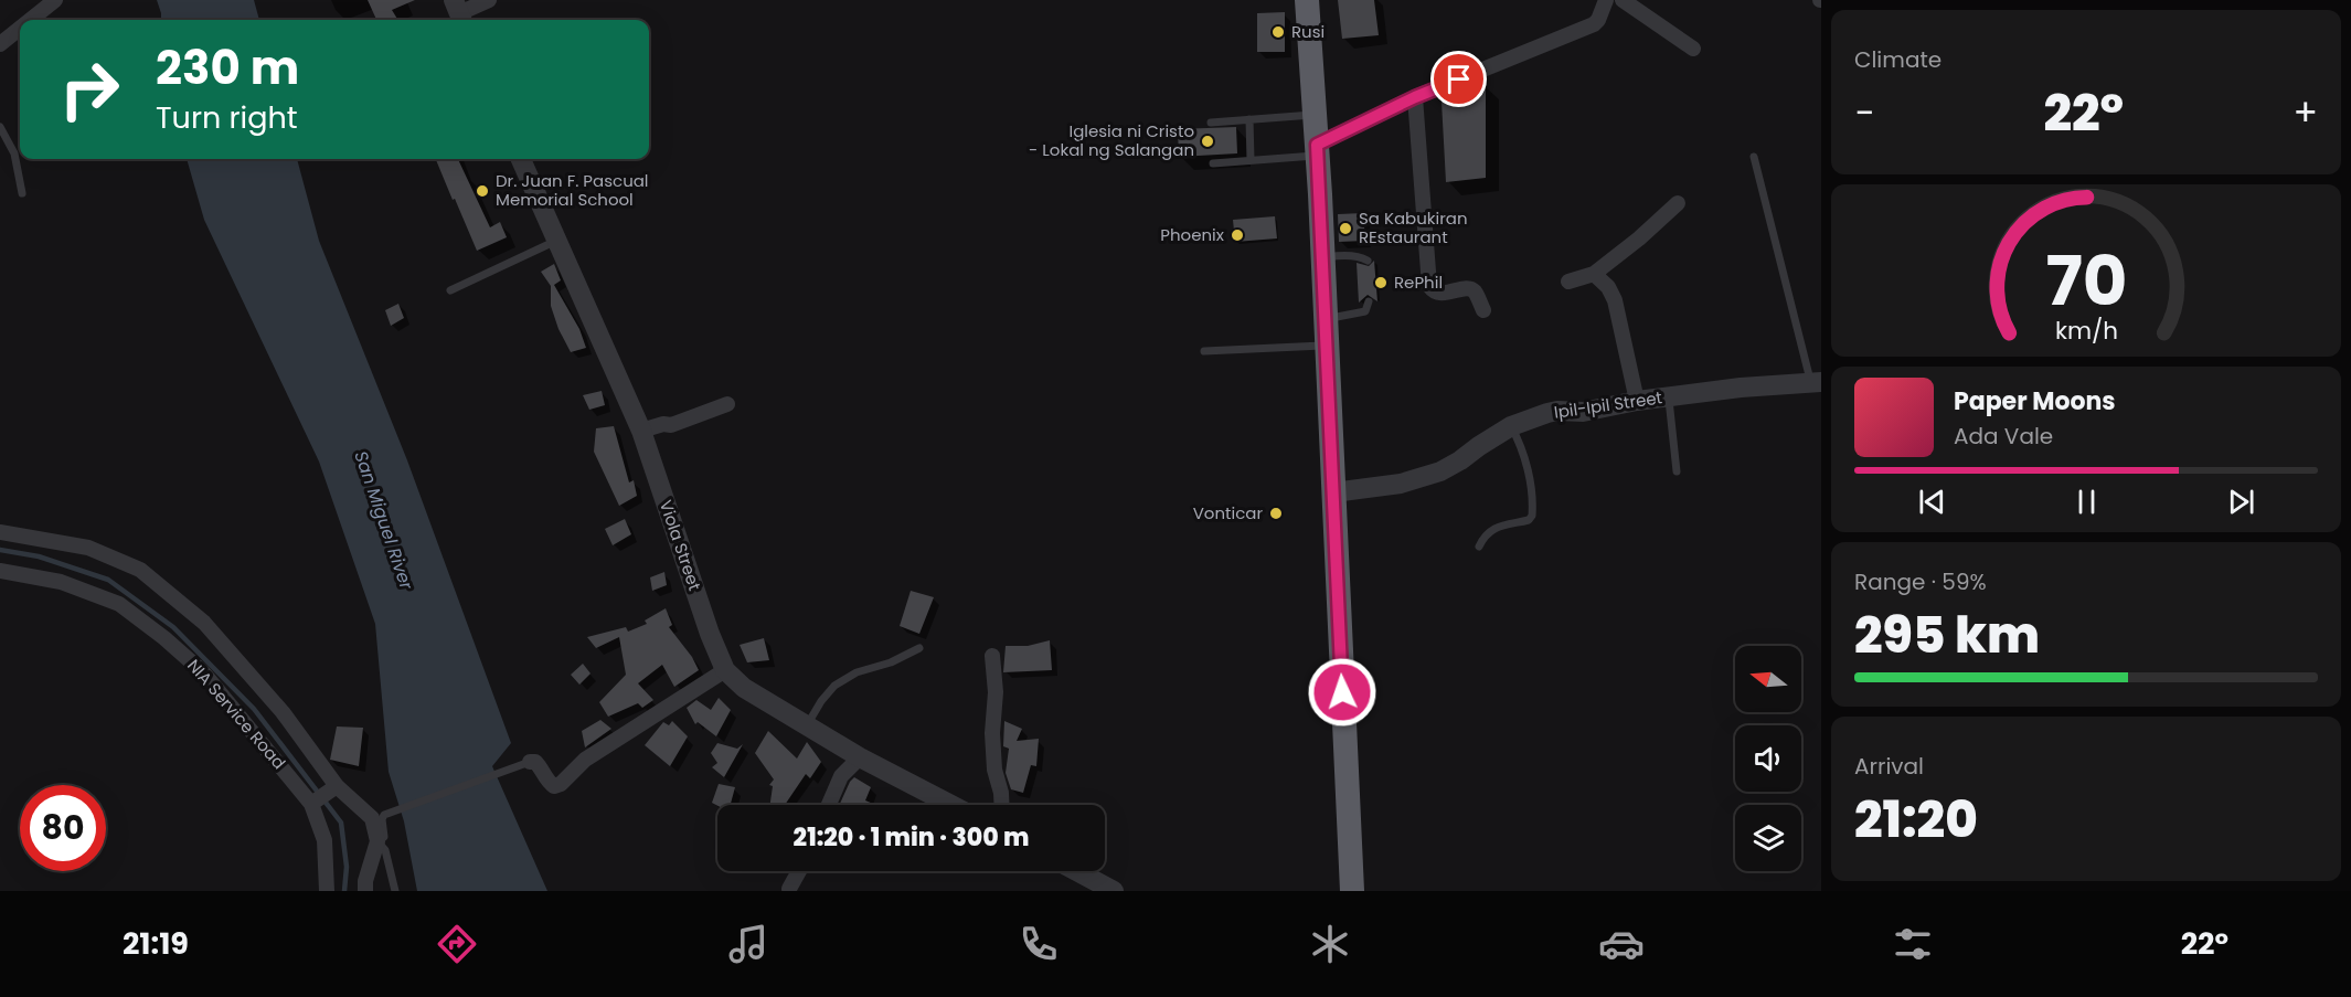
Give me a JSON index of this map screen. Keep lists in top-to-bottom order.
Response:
{
  "streets": {
    "street": ["Ipil-Ipil Street", "Viola Street", "NIA Service Road"]
  },
  "water": ["San Miguel River"],
  "places": [
    "Rusi",
    "Iglesia ni Cristo - Lokal ng Salangan",
    "Dr. Juan F. Pascual Memorial School",
    "Sa Kabukiran REstaurant",
    "Phoenix",
    "RePhil",
    "Vonticar"
  ],
  "north": "left",
  "page": {
    "tile": [
      "Climate",
      ["Range · 59%", "295 km"],
      ["Arrival", "21:20"]
    ],
    "turn": ["230 m", "Turn right"],
    "heat": ["−", "22°", "+"],
    "song": ["Paper Moons", "Ada Vale"],
    "limit": "80",
    "trip": "21:20 · 1 min · 300 m",
    "tabs": ["21:19", "22°"],
    "gauge": ["70", "km/h"]
  }
}
